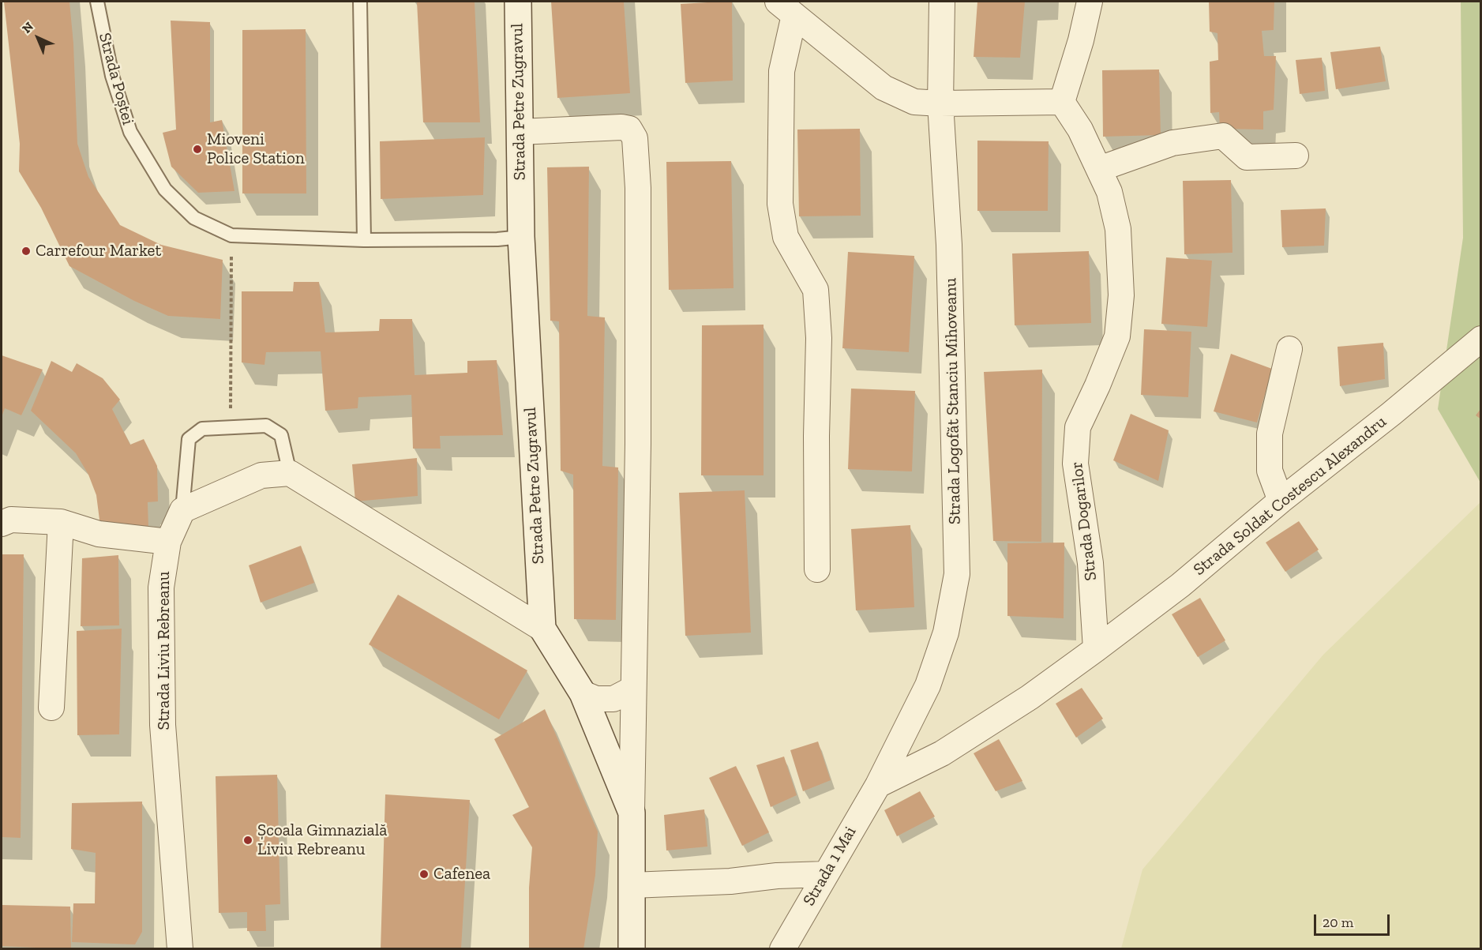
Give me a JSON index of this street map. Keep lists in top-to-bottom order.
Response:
{
  "streets": {
    "street": [
      "Strada Petre Zugravul",
      "Strada Logofăt Stanciu Mihoveanu",
      "Strada Soldat Costescu Alexandru",
      "Strada Dogarilor",
      "Strada Liviu Rebreanu",
      "Strada 1 Mai"
    ],
    "lane": ["Strada Poștei"]
  },
  "crossings": [
    ["Strada Poștei", "Strada Petre Zugravul"],
    ["Strada Logofăt Stanciu Mihoveanu", "Strada Soldat Costescu Alexandru"],
    ["Strada Logofăt Stanciu Mihoveanu", "Strada 1 Mai"],
    ["Strada Soldat Costescu Alexandru", "Strada Dogarilor"],
    ["Strada Soldat Costescu Alexandru", "Strada 1 Mai"]
  ],
  "places": [
    "Mioveni Police Station",
    "Carrefour Market",
    "Școala Gimnazială Liviu Rebreanu",
    "Cafenea"
  ],
  "scale_bar": "20 m",
  "north": "top left"
}
